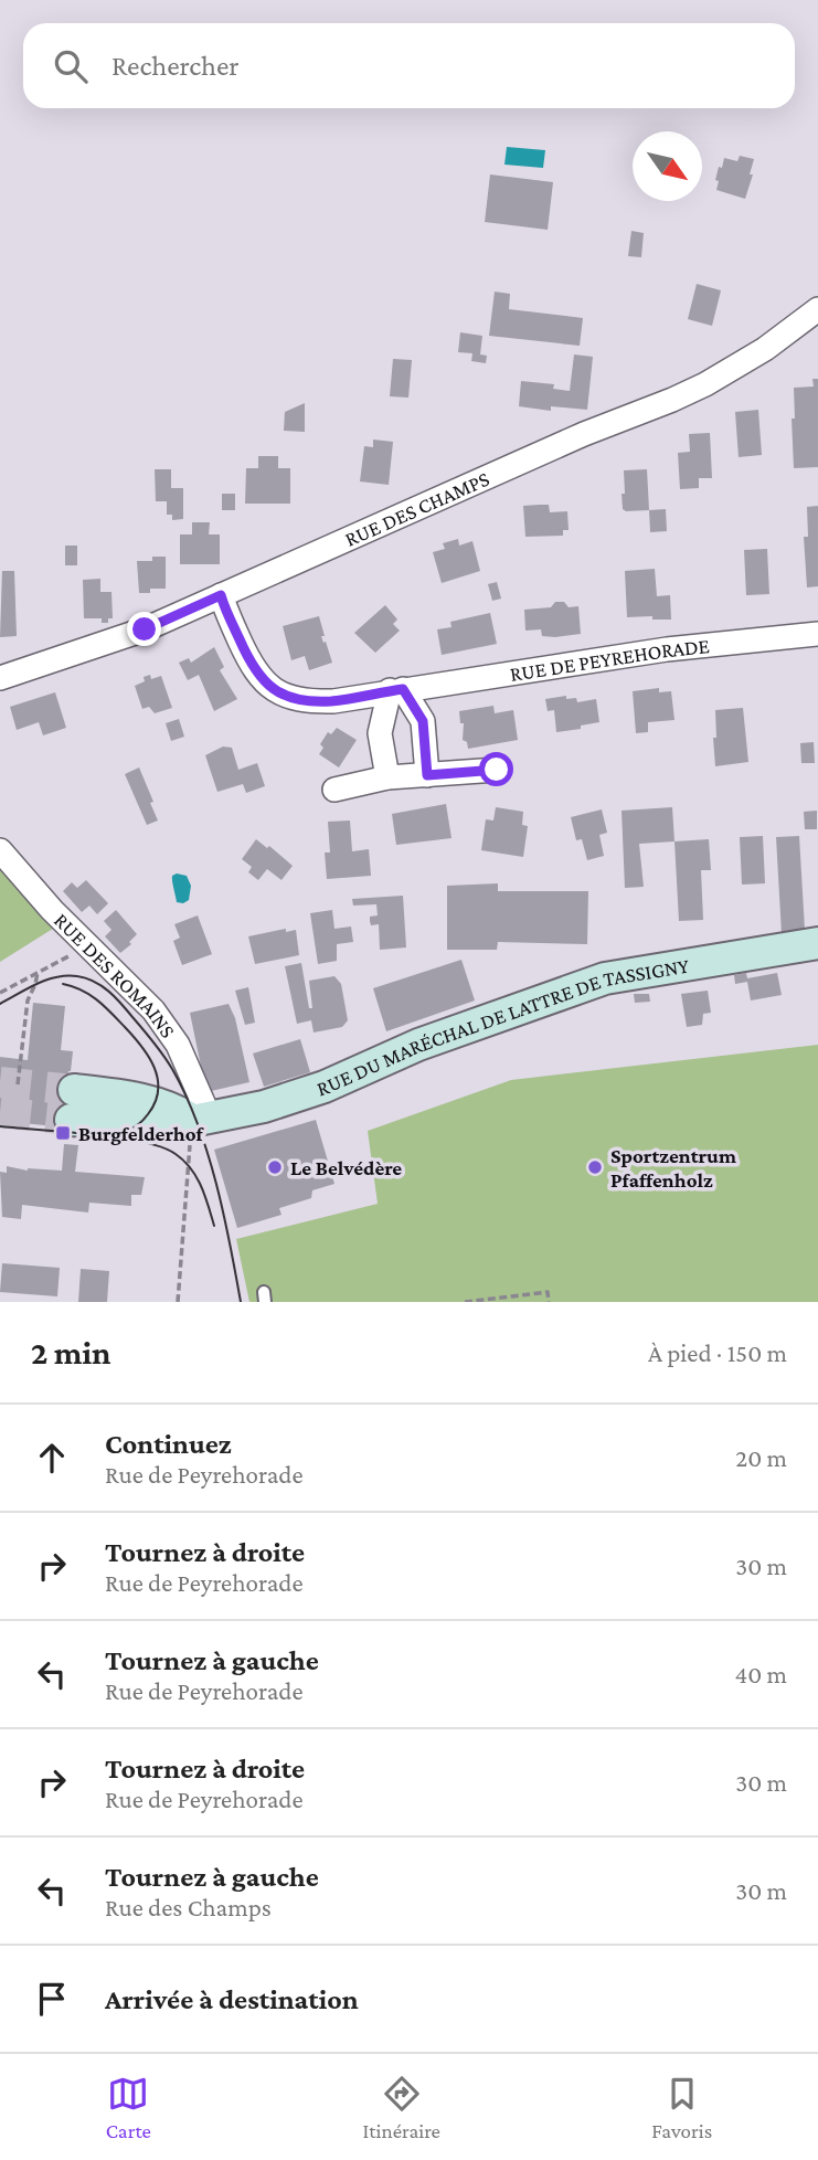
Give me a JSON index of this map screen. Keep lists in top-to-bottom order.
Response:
{
  "streets": {
    "main road": ["RUE DU MARÉCHAL DE LATTRE DE TASSIGNY"],
    "street": ["RUE DES CHAMPS", "RUE DE PEYREHORADE", "RUE DES ROMAINS"]
  },
  "crossings": [
    ["RUE DES CHAMPS", "RUE DE PEYREHORADE"],
    ["RUE DES ROMAINS", "RUE DU MARÉCHAL DE LATTRE DE TASSIGNY"]
  ],
  "places": {
    "transit": ["Burgfelderhof"],
    "other": ["Le Belvédère", "Sportzentrum Pfaffenholz"]
  },
  "north": "bottom right",
  "page": {
    "search": "Rechercher",
    "heading": ["2 min", "À pied · 150 m"],
    "list": [
      ["Continuez", "Rue de Peyrehorade", "20 m"],
      ["Tournez à droite", "Rue de Peyrehorade", "30 m"],
      ["Tournez à gauche", "Rue de Peyrehorade", "40 m"],
      ["Tournez à droite", "Rue de Peyrehorade", "30 m"],
      ["Tournez à gauche", "Rue des Champs", "30 m"],
      "Arrivée à destination"
    ],
    "nav": ["Carte", "Itinéraire", "Favoris"]
  }
}
